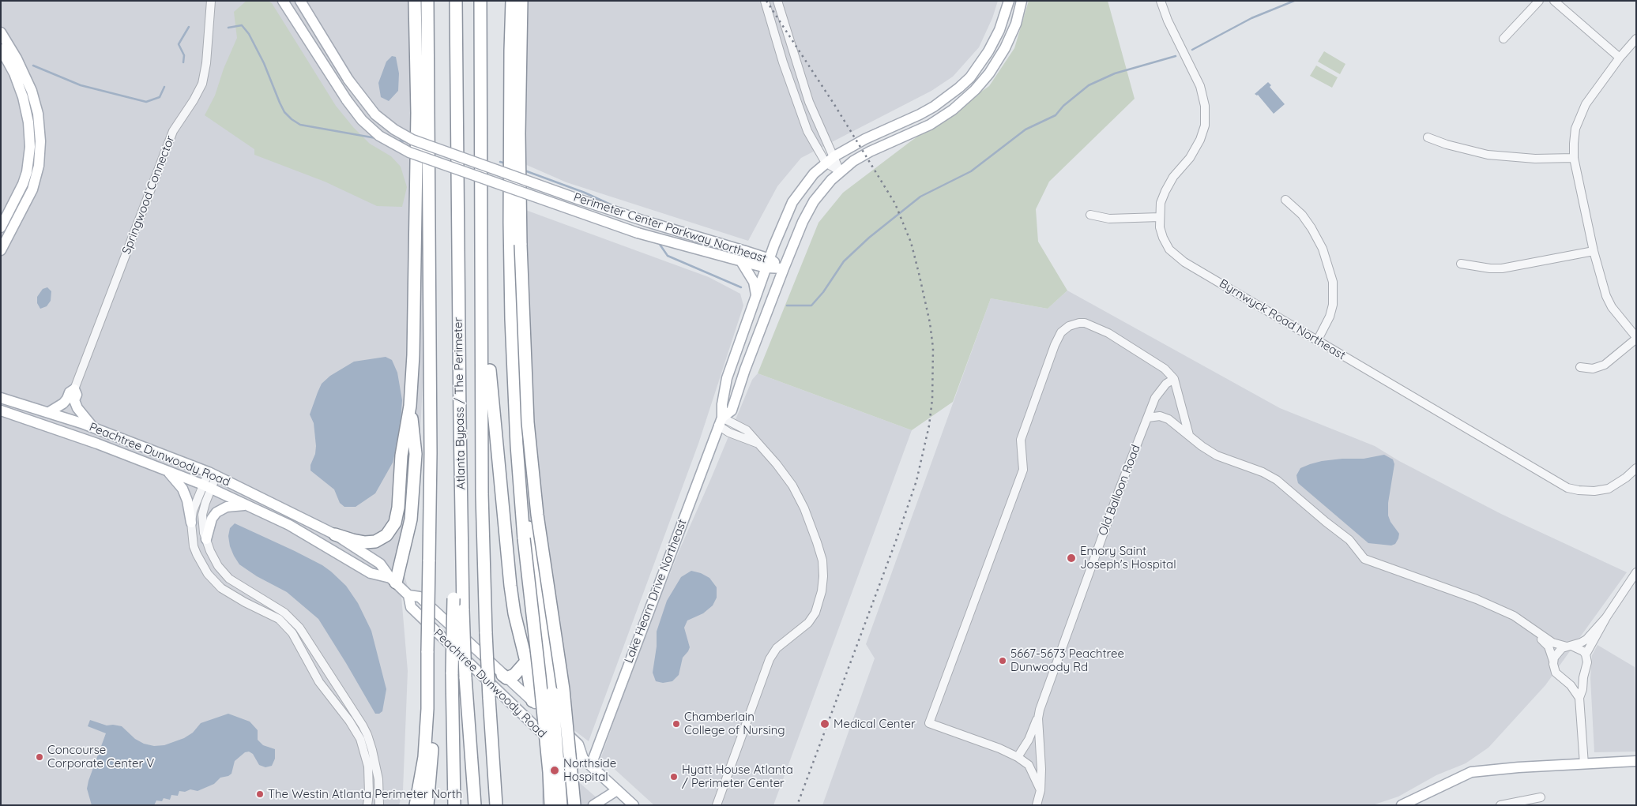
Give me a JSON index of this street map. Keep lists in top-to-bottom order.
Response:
{
  "streets": {
    "highway": ["Atlanta Bypass / The Perimeter"],
    "main road": ["Perimeter Center Parkway Northeast", "Peachtree Dunwoody Road", "Lake Hearn Drive Northeast"],
    "street": ["Springwood Connector", "Byrnwyck Road Northeast", "Old Balloon Road"]
  },
  "crossings": [
    ["Perimeter Center Parkway Northeast", "Lake Hearn Drive Northeast"],
    ["Peachtree Dunwoody Road", "Lake Hearn Drive Northeast"]
  ],
  "places": [
    "Emory Saint Joseph's Hospital",
    "5667-5673 Peachtree Dunwoody Rd",
    "Chamberlain College of Nursing",
    "Medical Center",
    "Concourse Corporate Center V",
    "Northside Hospital",
    "Hyatt House Atlanta / Perimeter Center",
    "The Westin Atlanta Perimeter North"
  ]
}
